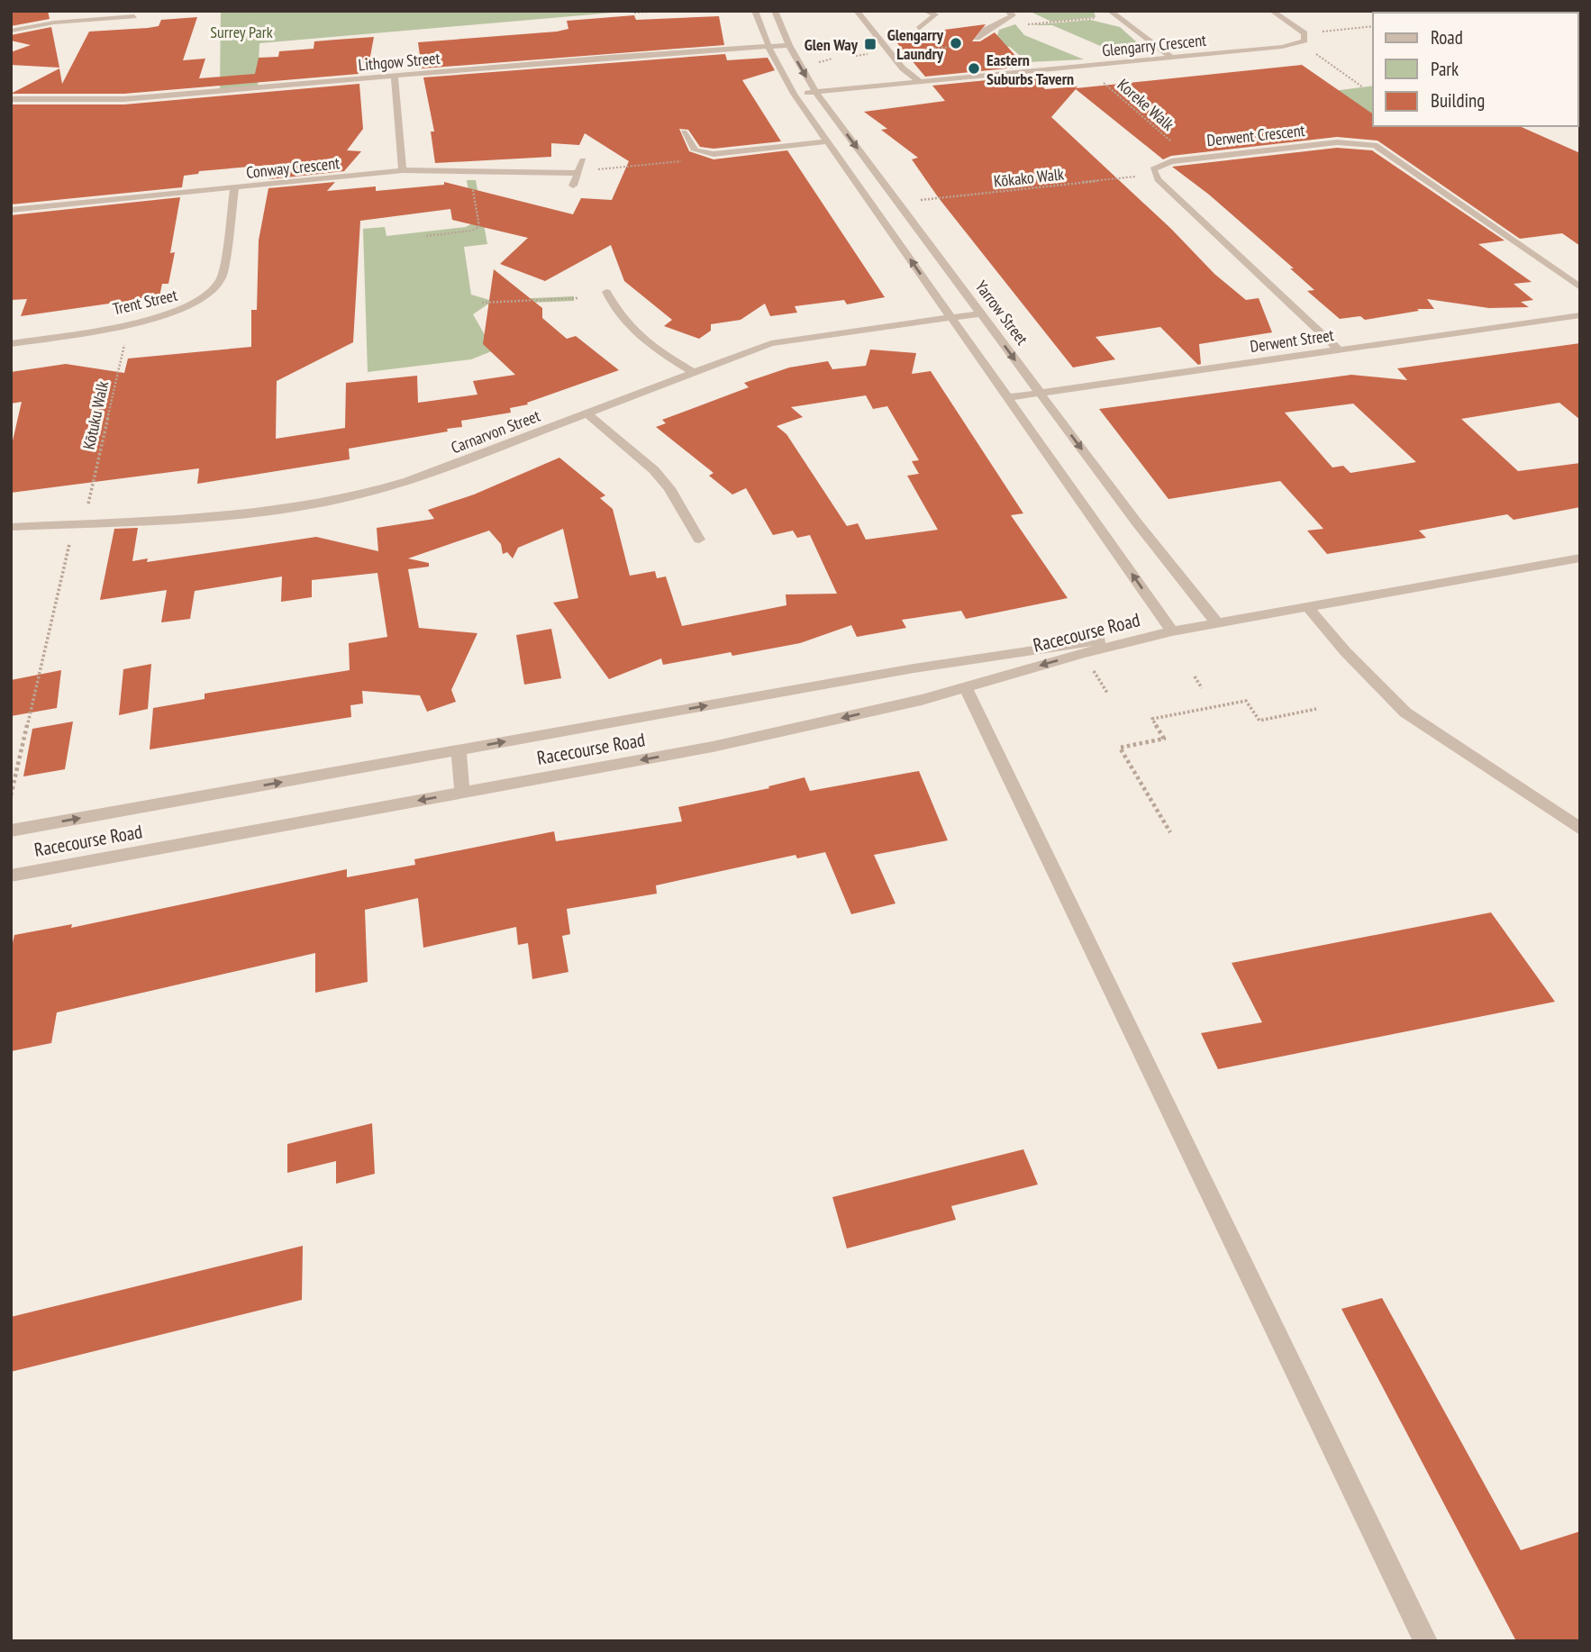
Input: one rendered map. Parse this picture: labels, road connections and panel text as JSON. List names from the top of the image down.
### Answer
{
  "streets": {
    "street": [
      "Glengarry Crescent",
      "Lithgow Street",
      "Derwent Crescent",
      "Conway Crescent",
      "Trent Street",
      "Yarrow Street",
      "Derwent Street",
      "Carnarvon Street",
      "Racecourse Road"
    ],
    "path": ["Koreke Walk", "Kōkako Walk", "Kōtuku Walk"]
  },
  "crossings": [
    ["Glengarry Crescent", "Yarrow Street"],
    ["Lithgow Street", "Yarrow Street"],
    ["Derwent Crescent", "Derwent Street"],
    ["Conway Crescent", "Trent Street"],
    ["Yarrow Street", "Derwent Street"],
    ["Yarrow Street", "Carnarvon Street"],
    ["Yarrow Street", "Racecourse Road"]
  ],
  "parks": ["Surrey Park"],
  "places": {
    "other": ["Glengarry Laundry", "Eastern Suburbs Tavern"],
    "transit": ["Glen Way"]
  },
  "legend": ["Road", "Park", "Building"]
}
